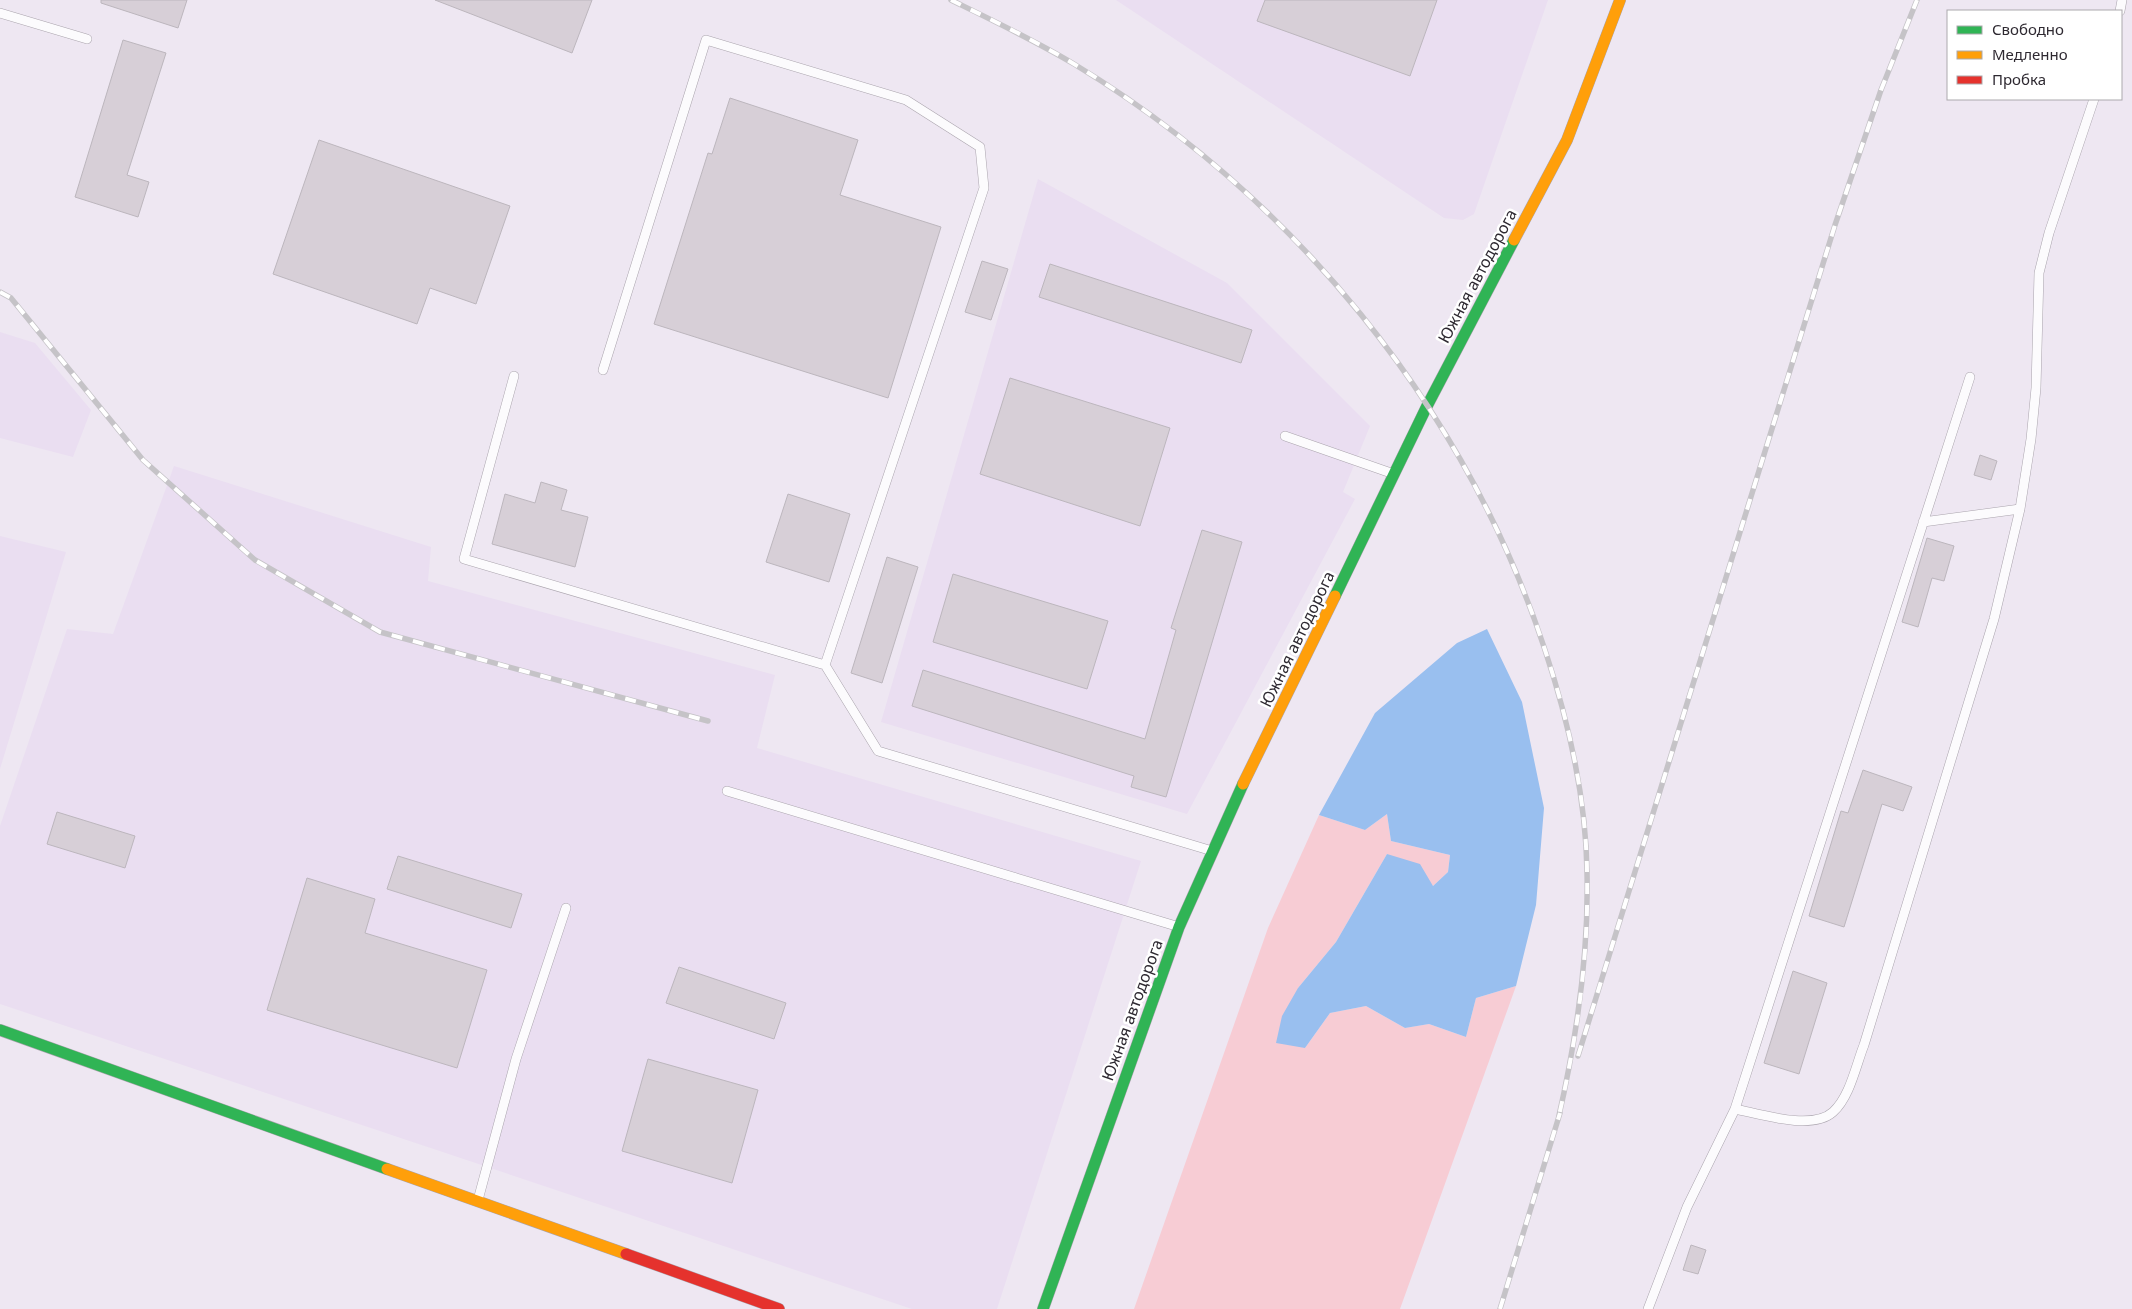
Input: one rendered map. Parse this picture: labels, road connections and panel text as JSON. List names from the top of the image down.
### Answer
{
  "streets": {
    "main road": ["Южная автодорога"]
  },
  "legend": ["Свободно", "Медленно", "Пробка"]
}
